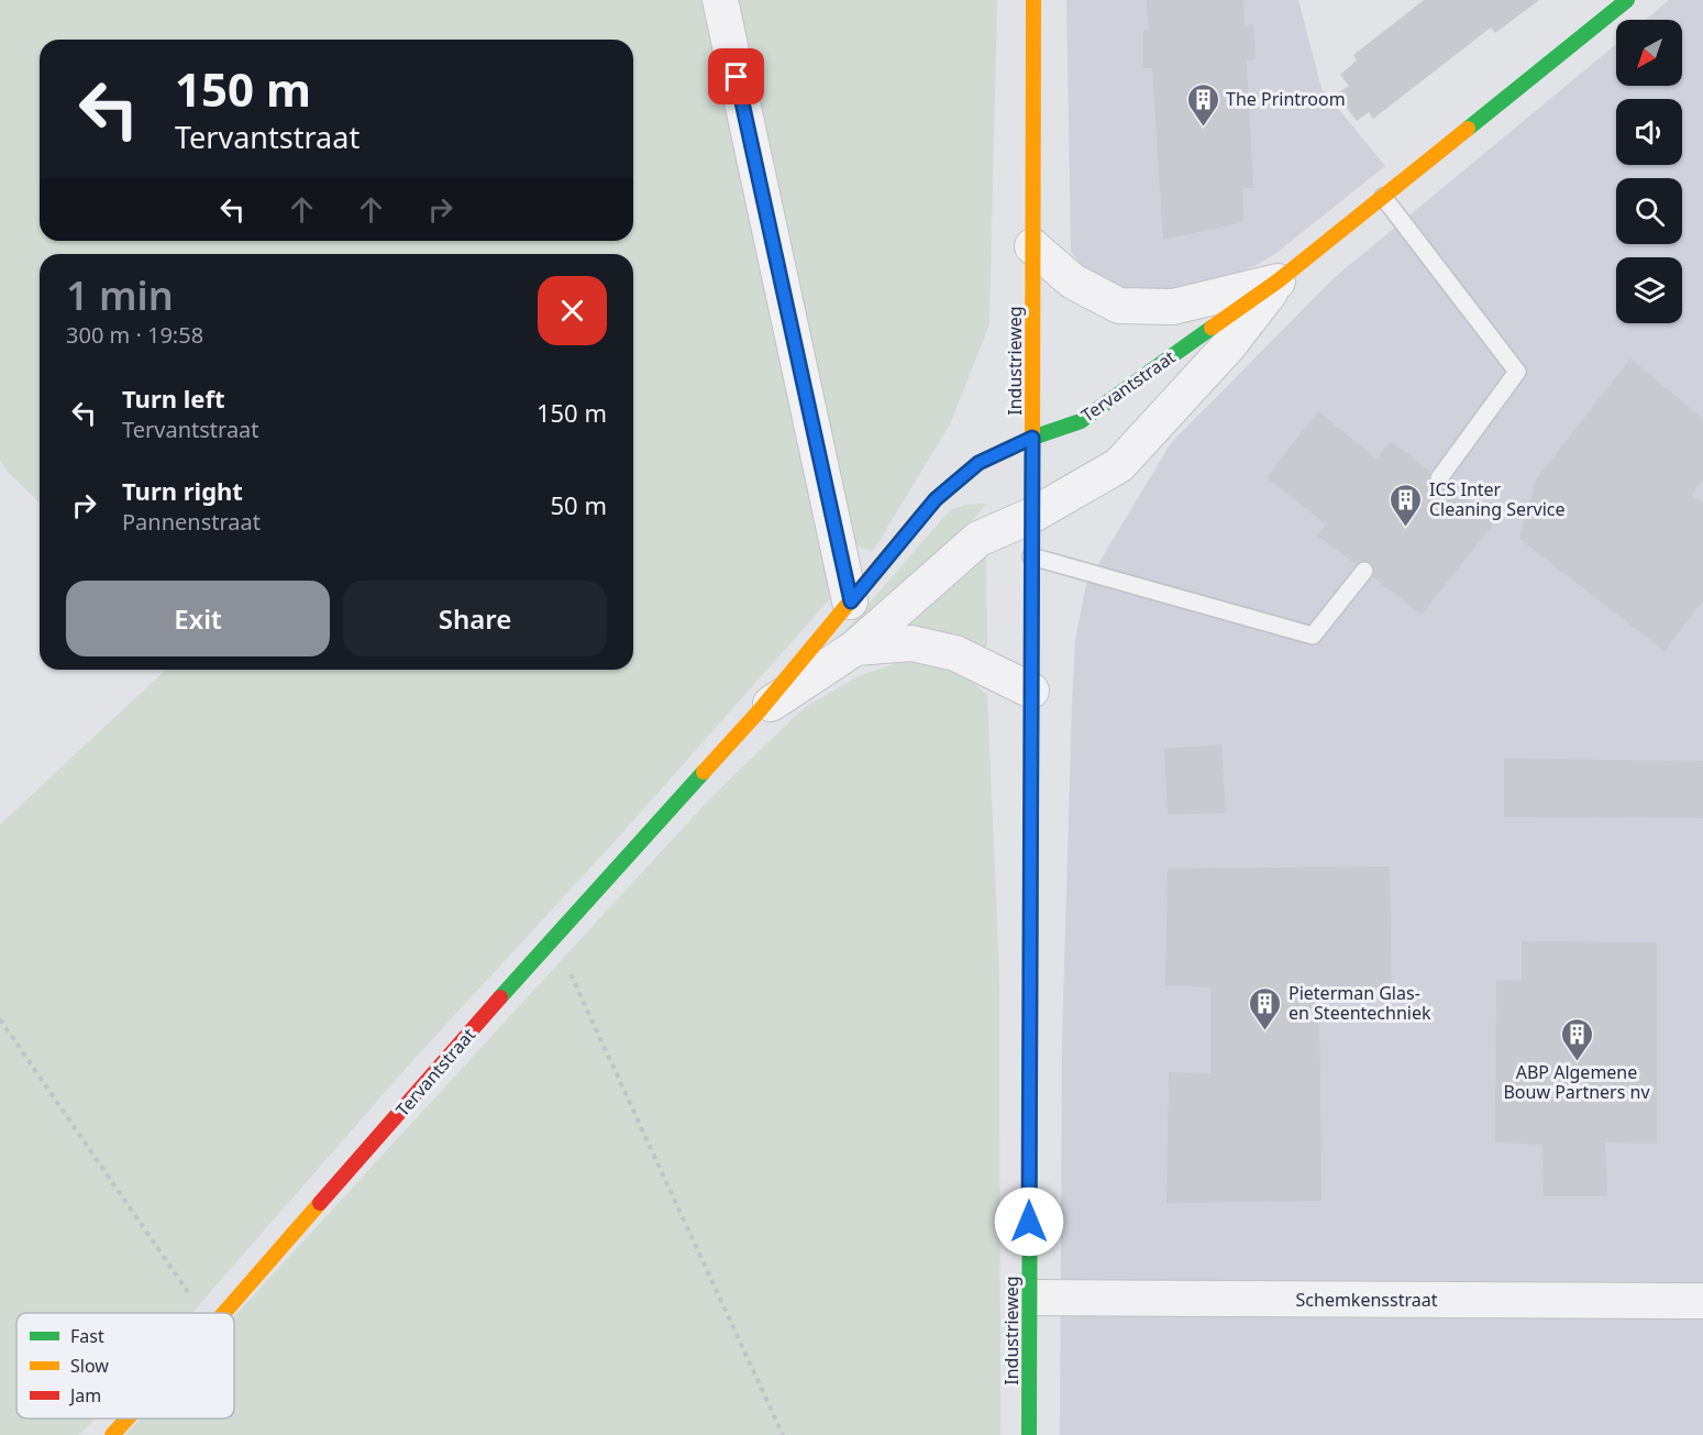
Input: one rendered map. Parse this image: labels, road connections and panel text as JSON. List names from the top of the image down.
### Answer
{
  "streets": {
    "street": ["Industrieweg", "Tervantstraat", "Schemkensstraat"]
  },
  "crossings": [
    ["Industrieweg", "Tervantstraat"],
    ["Industrieweg", "Schemkensstraat"]
  ],
  "places": {
    "building": [
      "The Printroom",
      "ICS Inter Cleaning Service",
      "Pieterman Glas- en Steentechniek",
      "ABP Algemene Bouw Partners nv"
    ]
  },
  "legend": ["Fast", "Slow", "Jam"],
  "north": "bottom left",
  "page": {
    "turn": ["150 m", "Tervantstraat"],
    "heading": ["1 min", "300 m · 19:58"],
    "list": [
      {
        "name": "Turn left",
        "note": "Tervantstraat",
        "value": "150 m"
      },
      {
        "name": "Turn right",
        "note": "Pannenstraat",
        "value": "50 m"
      }
    ],
    "buttons": ["Exit", "Share"]
  }
}
